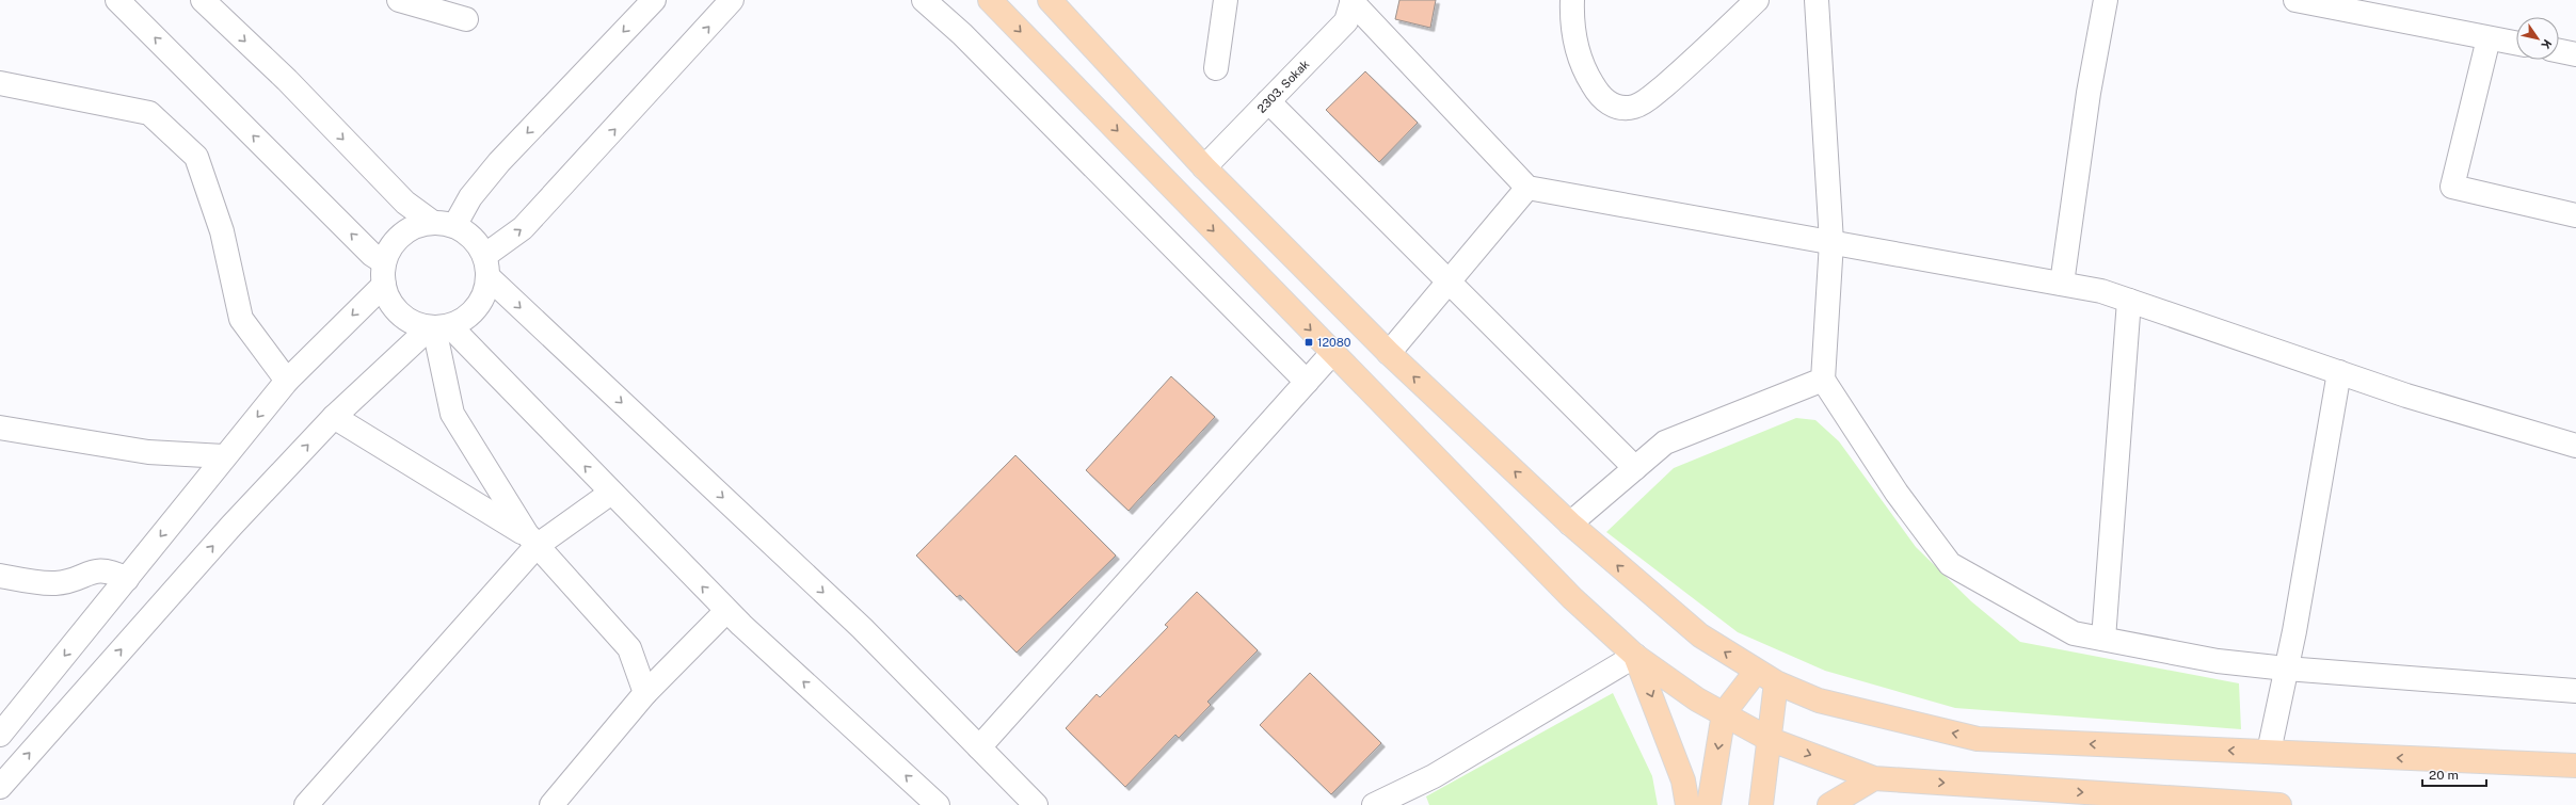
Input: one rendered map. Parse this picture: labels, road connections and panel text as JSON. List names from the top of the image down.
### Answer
{
  "streets": {
    "street": ["2303. Sokak"]
  },
  "places": {
    "transit": ["12080"]
  },
  "scale_bar": "20 m",
  "north": "bottom right"
}
